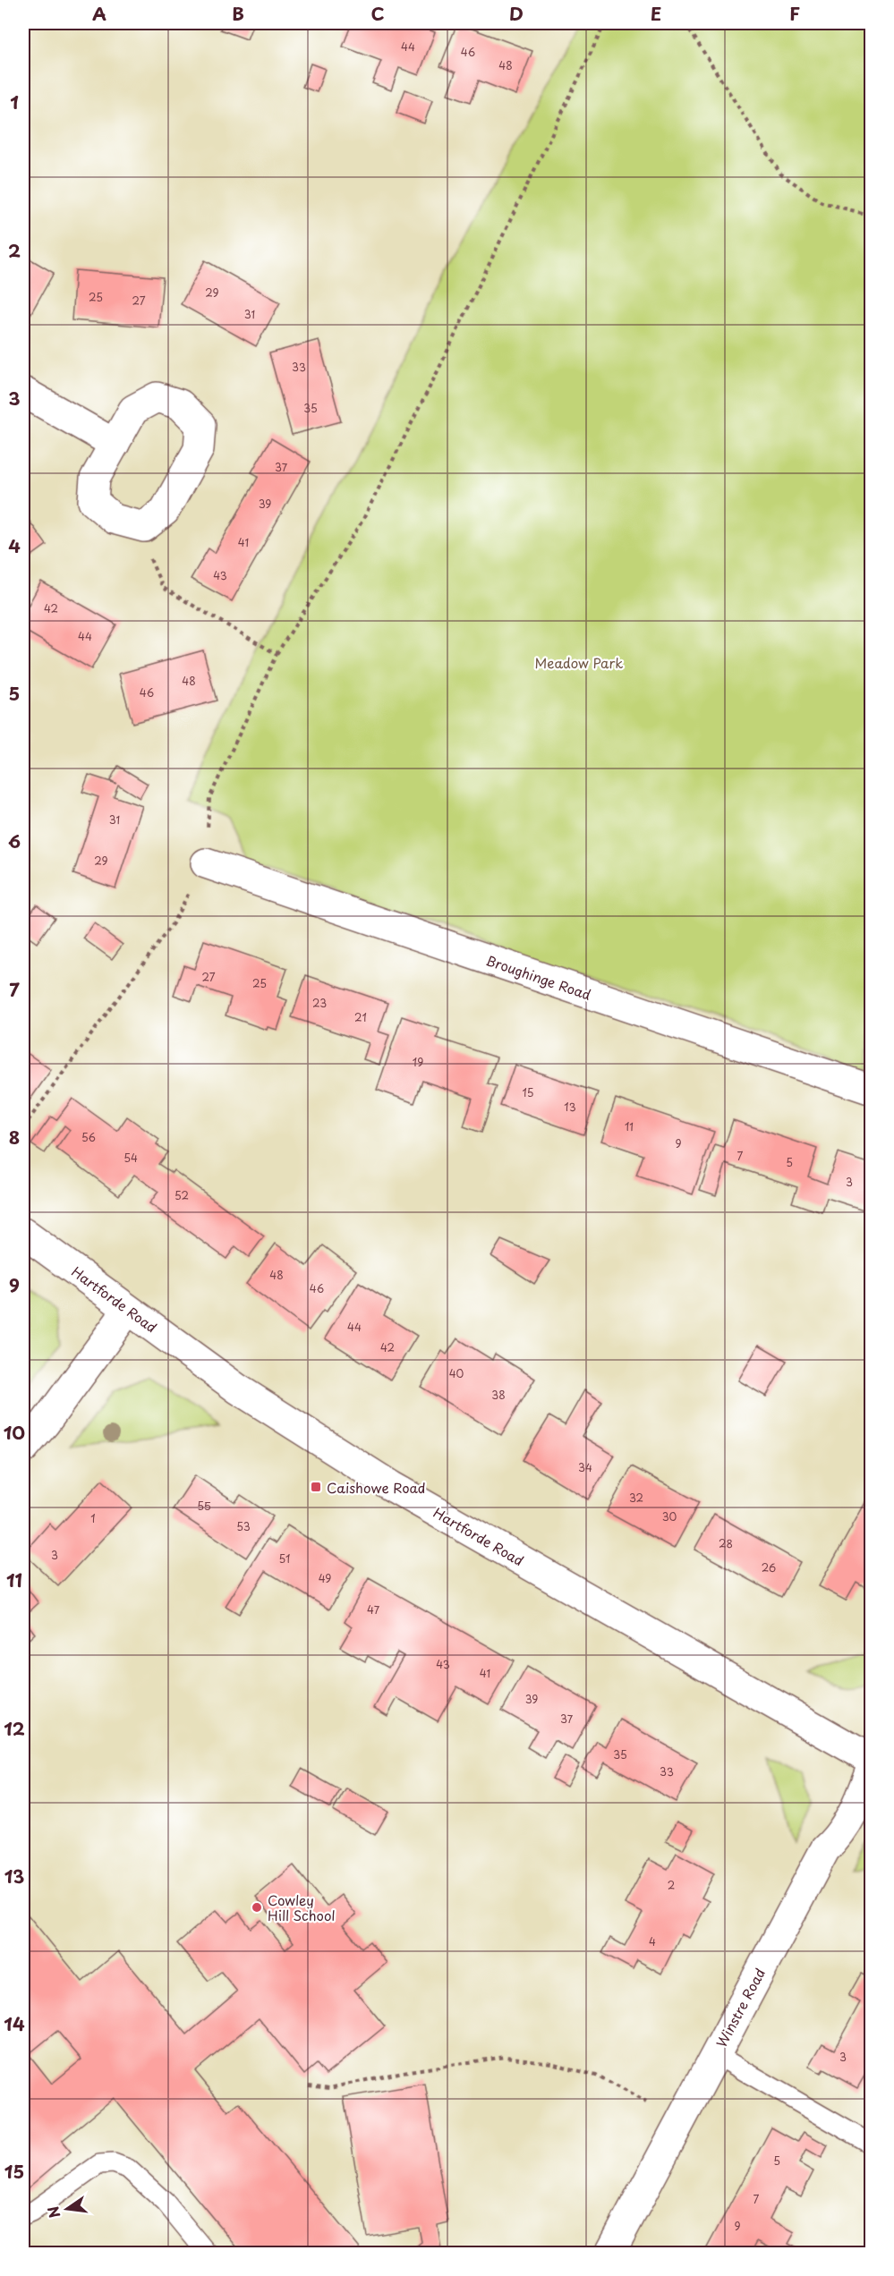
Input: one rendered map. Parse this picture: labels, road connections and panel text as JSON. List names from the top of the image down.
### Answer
{
  "streets": {
    "street": ["Broughinge Road", "Hartforde Road", "Winstre Road"]
  },
  "parks": ["Meadow Park"],
  "places": {
    "transit": ["Caishowe Road"],
    "other": ["Cowley Hill School"]
  },
  "house_numbers": [
    "44",
    "46",
    "48",
    "29",
    "25",
    "27",
    "31",
    "33",
    "35",
    "37",
    "39",
    "41",
    "43",
    "42",
    "44",
    "48",
    "46",
    "31",
    "29",
    "27",
    "25",
    "23",
    "21",
    "19",
    "15",
    "13",
    "11",
    "56",
    "9",
    "7",
    "54",
    "5",
    "3",
    "52",
    "48",
    "46",
    "44",
    "42",
    "40",
    "38",
    "34",
    "32",
    "55",
    "30",
    "1",
    "53",
    "28",
    "3",
    "51",
    "26",
    "49",
    "47",
    "43",
    "41",
    "39",
    "37",
    "35",
    "33",
    "2",
    "4",
    "3",
    "5",
    "7",
    "9"
  ],
  "north": "left",
  "grid": {
    "columns": [
      "A",
      "B",
      "C",
      "D",
      "E",
      "F"
    ],
    "rows": [
      "1",
      "2",
      "3",
      "4",
      "5",
      "6",
      "7",
      "8",
      "9",
      "10",
      "11",
      "12",
      "13",
      "14",
      "15"
    ]
  }
}
